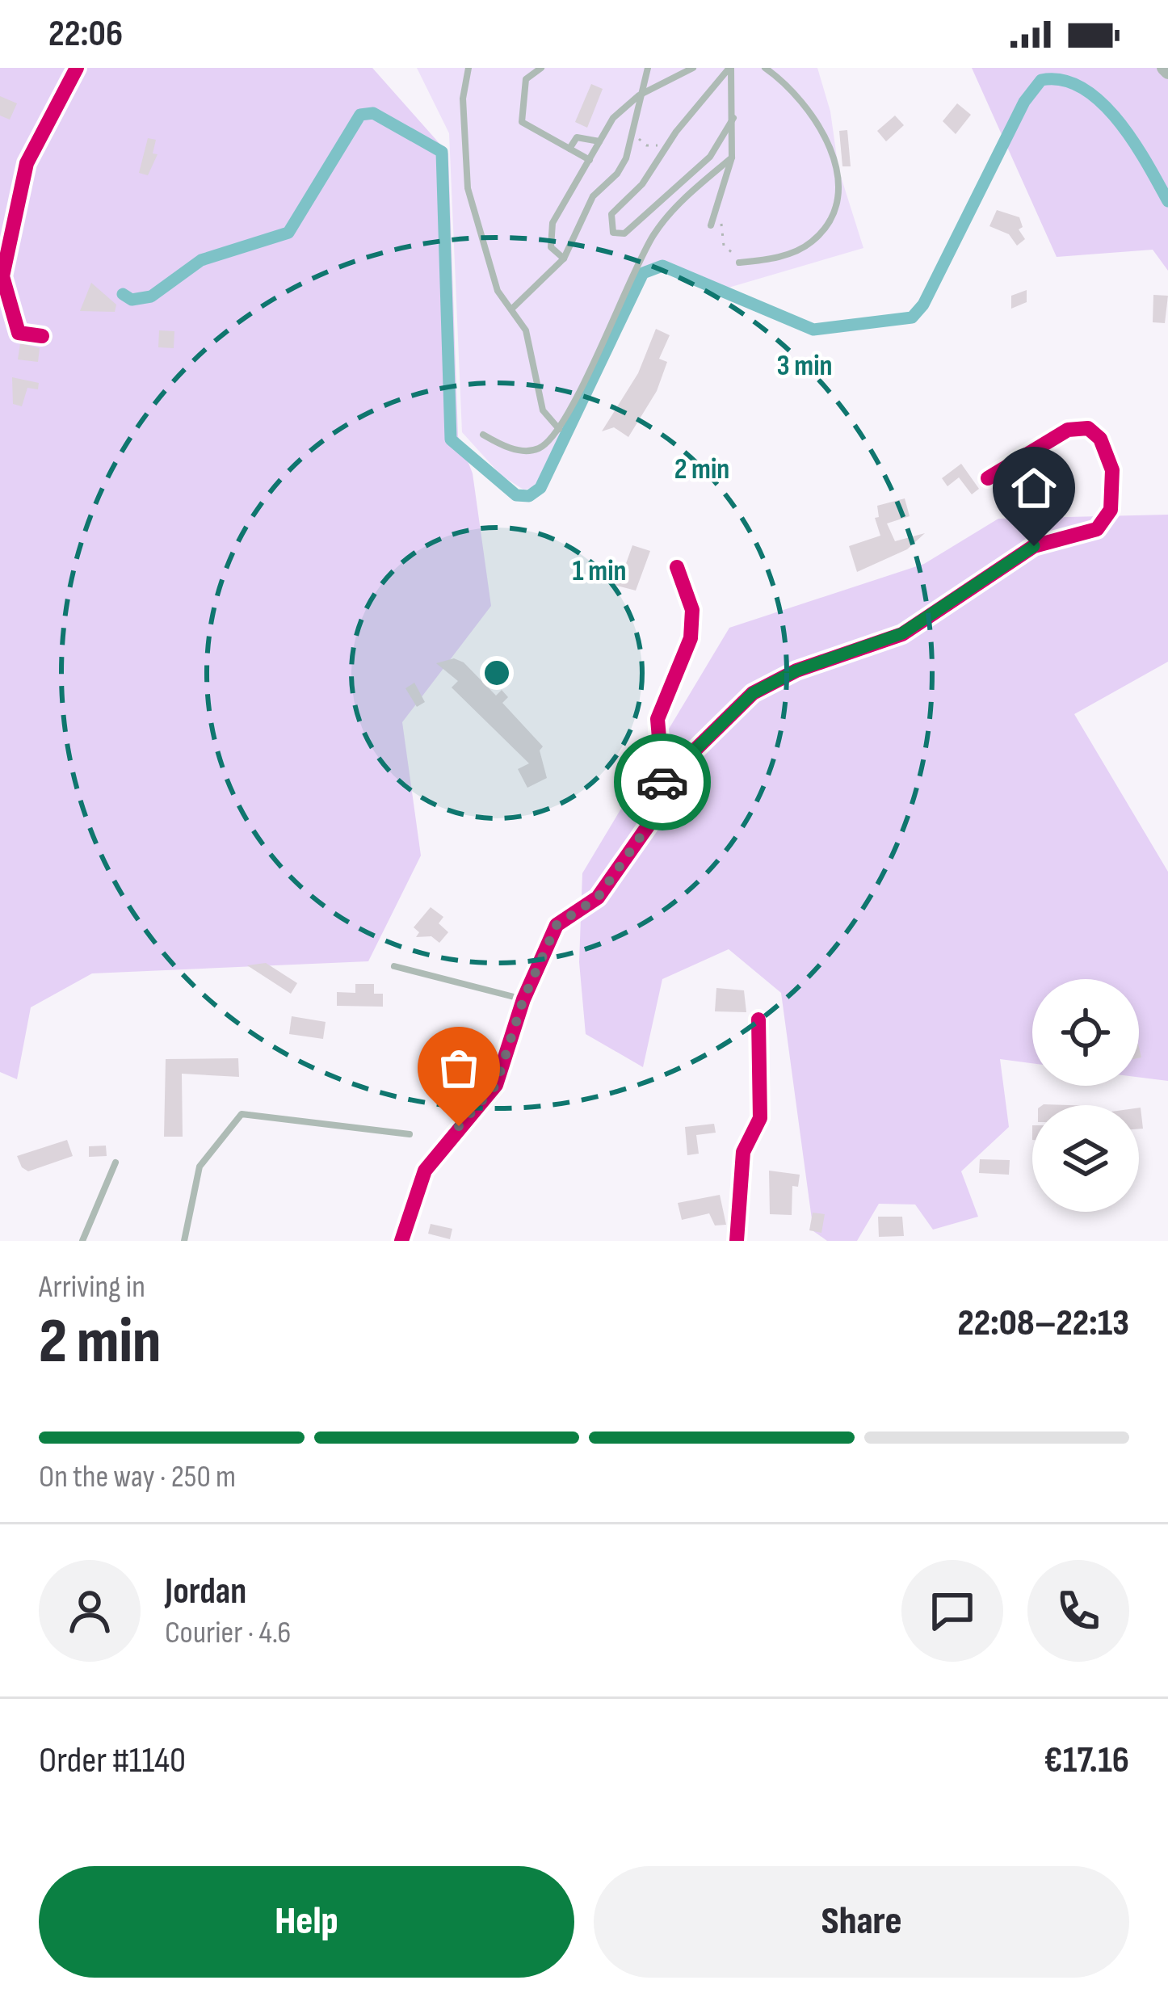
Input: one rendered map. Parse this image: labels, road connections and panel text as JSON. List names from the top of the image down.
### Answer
{
  "page": {
    "status": "22:06",
    "heading": ["2 min", "Arriving in", "22:08–22:13"],
    "panel": [
      "Jordan",
      "Courier · 4.6",
      "Order #1140",
      "€17.16"
    ],
    "bar": "On the way · 250 m",
    "buttons": ["Help", "Share"]
  },
  "rings": ["3 min", "2 min", "1 min"]
}
